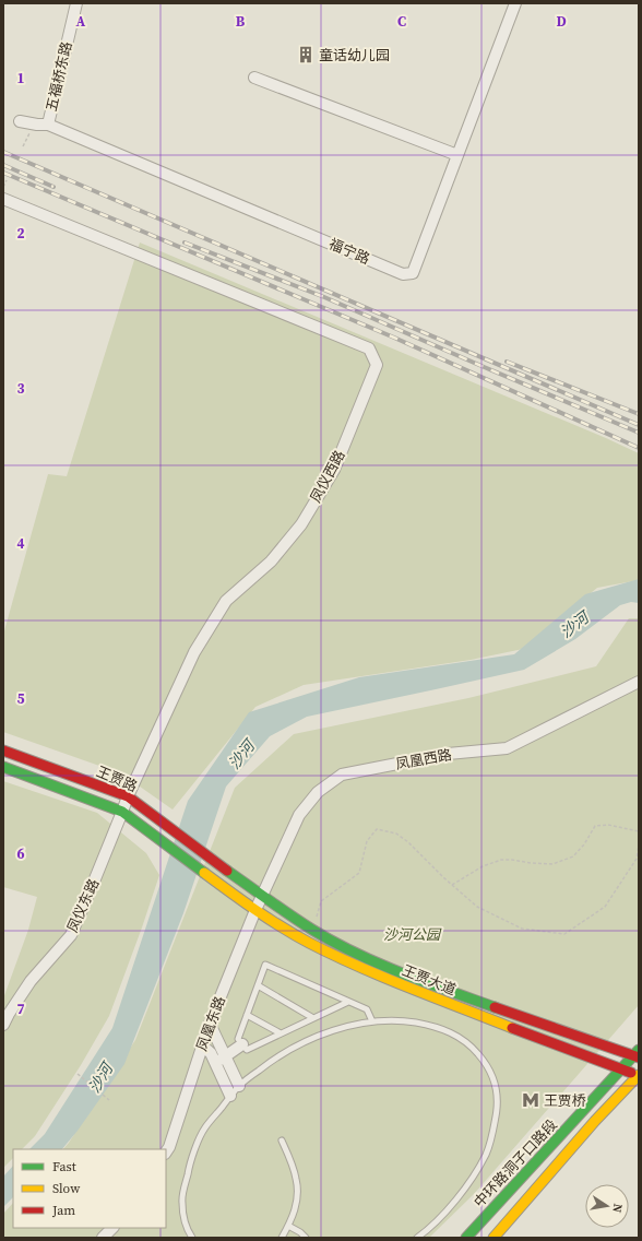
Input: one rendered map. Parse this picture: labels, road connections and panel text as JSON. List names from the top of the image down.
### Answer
{
  "streets": {
    "main road": ["王贾路", "王贾大道", "中环路洞子口路段"],
    "street": [
      "五福桥东路",
      "福宁路",
      "凤仪西路",
      "凤凰西路",
      "凤仪东路",
      "凤凰东路"
    ]
  },
  "crossings": [
    ["五福桥东路", "福宁路"],
    ["凤仪西路", "王贾路"],
    ["凤仪西路", "凤仪东路"],
    ["凤凰西路", "王贾大道"],
    ["凤凰西路", "凤凰东路"],
    ["王贾路", "凤仪东路"],
    ["王贾路", "王贾大道"],
    ["王贾大道", "凤凰东路"],
    ["王贾大道", "中环路洞子口路段"]
  ],
  "water": ["沙河"],
  "parks": ["沙河公园"],
  "places": {
    "building": ["童话幼儿园"],
    "metro station": ["王贾桥"]
  },
  "legend": ["Fast", "Slow", "Jam"],
  "north": "right",
  "grid": {
    "columns": [
      "A",
      "B",
      "C",
      "D"
    ],
    "rows": [
      "1",
      "2",
      "3",
      "4",
      "5",
      "6",
      "7"
    ]
  }
}
